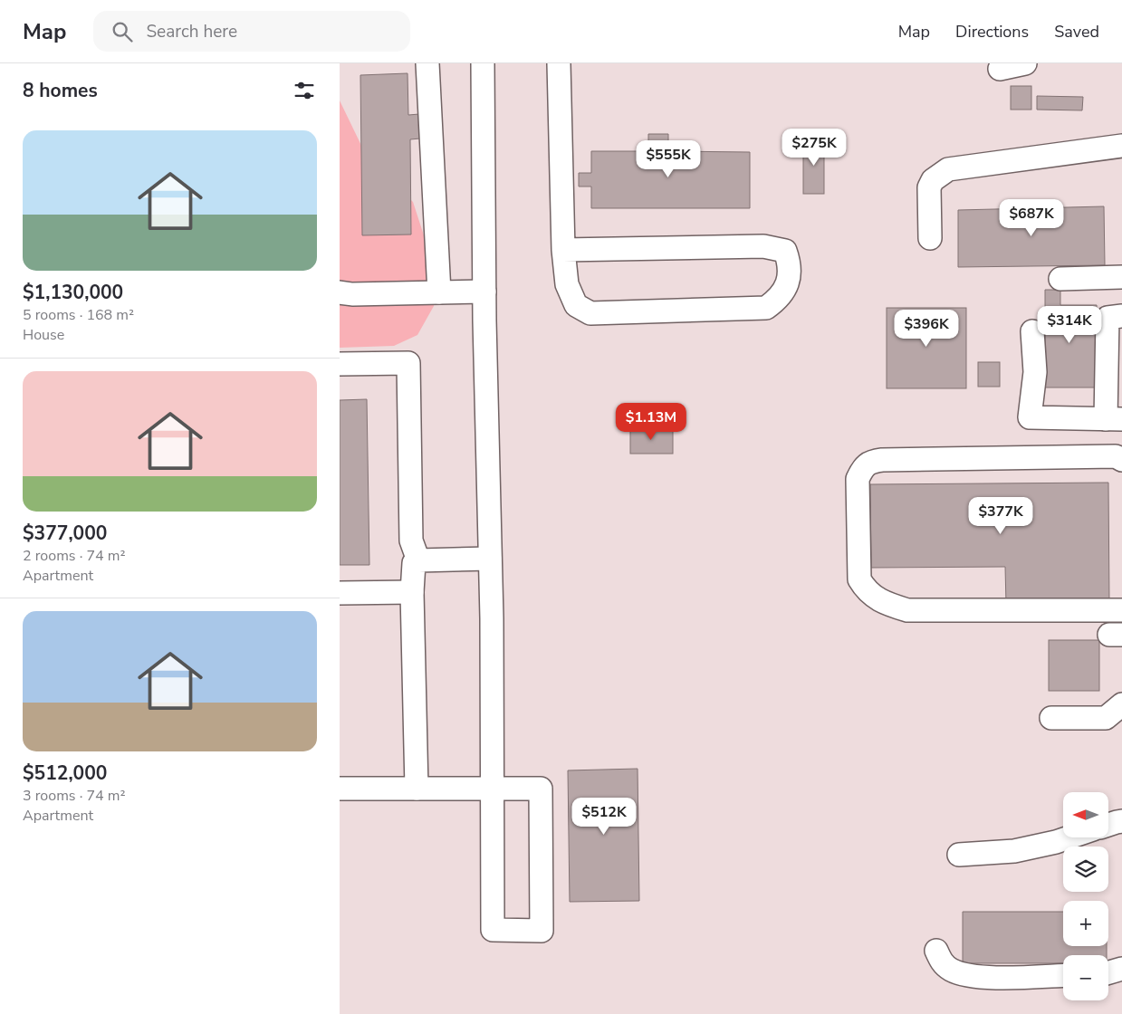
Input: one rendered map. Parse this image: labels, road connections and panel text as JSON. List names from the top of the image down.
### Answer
{
  "north": "left",
  "page": {
    "header": "Map",
    "search": "Search here",
    "nav": ["Map", "Directions", "Saved"],
    "heading": "8 homes",
    "list": [
      {
        "name": "$1,130,000",
        "note": "5 rooms · 168 m² · House"
      },
      {
        "name": "$377,000",
        "note": "2 rooms · 74 m² · Apartment"
      },
      {
        "name": "$512,000",
        "note": "3 rooms · 74 m² · Apartment"
      }
    ],
    "price": [
      "$275K",
      "$555K",
      "$687K",
      "$314K",
      "$396K",
      "$1.13M",
      "$377K",
      "$512K"
    ],
    "map_buttons": ["+", "−"]
  }
}
